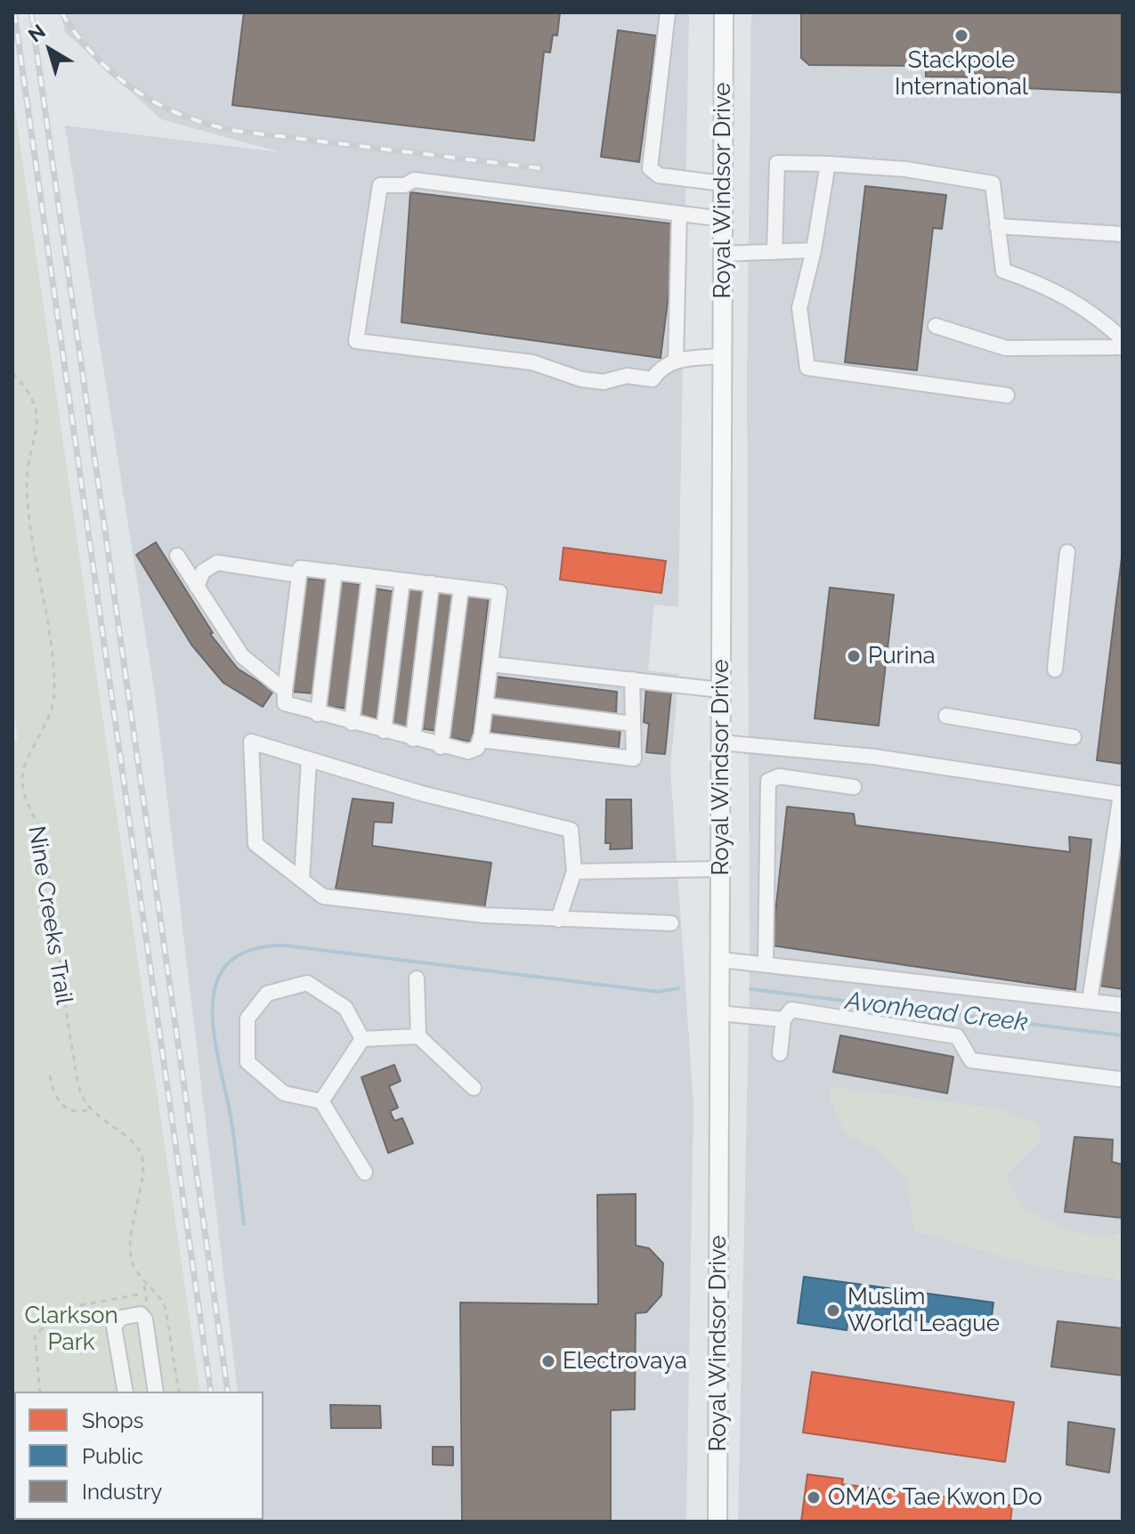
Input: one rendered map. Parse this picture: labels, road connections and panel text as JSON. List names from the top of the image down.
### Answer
{
  "streets": {
    "main road": ["Royal Windsor Drive"],
    "path": ["Nine Creeks Trail"]
  },
  "water": ["Avonhead Creek"],
  "parks": ["Clarkson Park"],
  "places": [
    "Stackpole International",
    "Purina",
    "Muslim World League",
    "Electrovaya",
    "OMAC Tae Kwon Do"
  ],
  "legend": ["Shops", "Public", "Industry"],
  "north": "top left"
}
